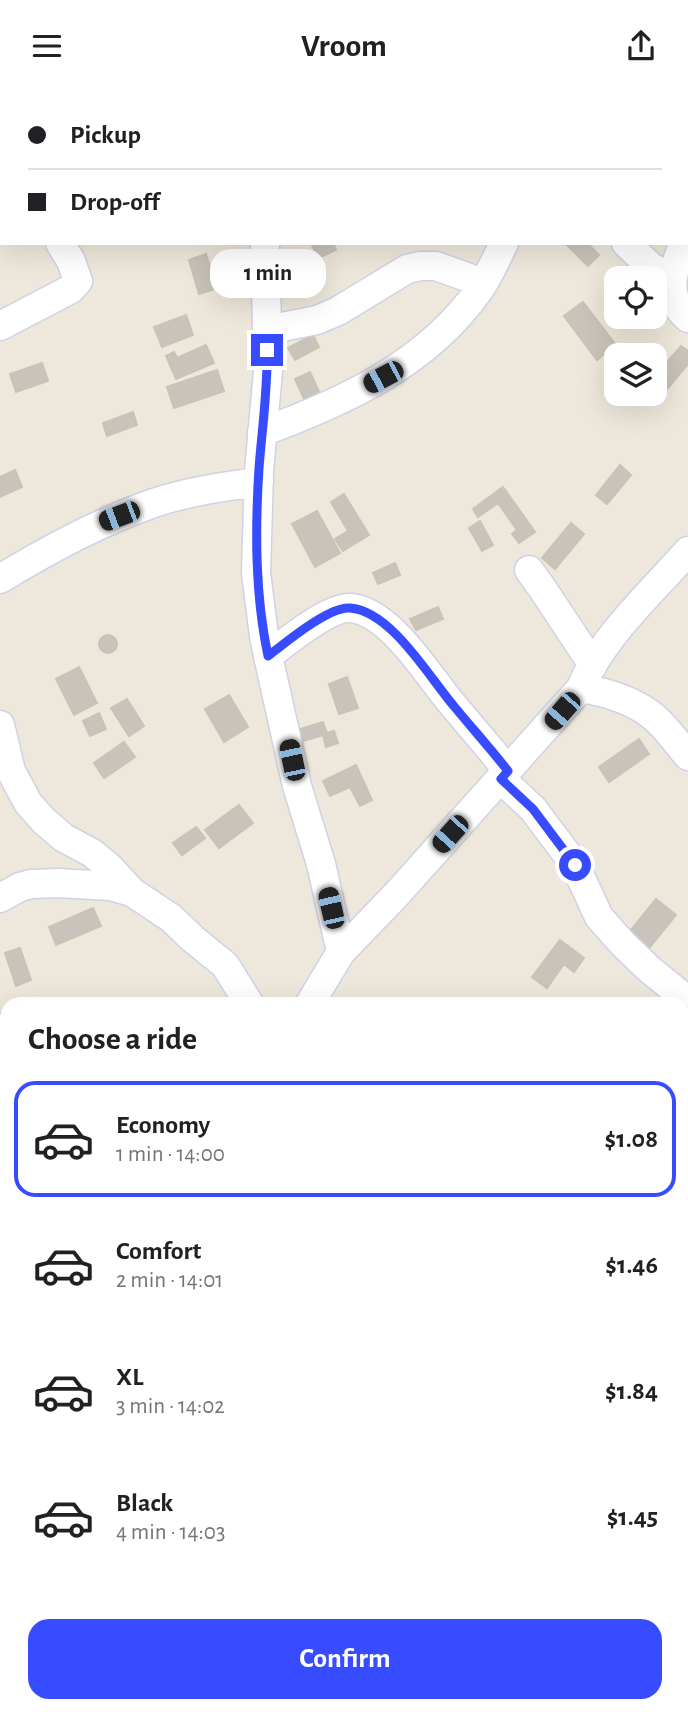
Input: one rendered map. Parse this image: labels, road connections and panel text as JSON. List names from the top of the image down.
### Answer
{
  "page": {
    "header": "Vroom",
    "banner": ["Pickup", "Drop-off"],
    "bubble": "1 min",
    "heading": "Choose a ride",
    "list": [
      {
        "name": "Economy",
        "note": "1 min · 14:00",
        "value": "$1.08"
      },
      {
        "name": "Comfort",
        "note": "2 min · 14:01",
        "value": "$1.46"
      },
      {
        "name": "XL",
        "note": "3 min · 14:02",
        "value": "$1.84"
      },
      {
        "name": "Black",
        "note": "4 min · 14:03",
        "value": "$1.45"
      }
    ],
    "buttons": "Confirm"
  }
}
